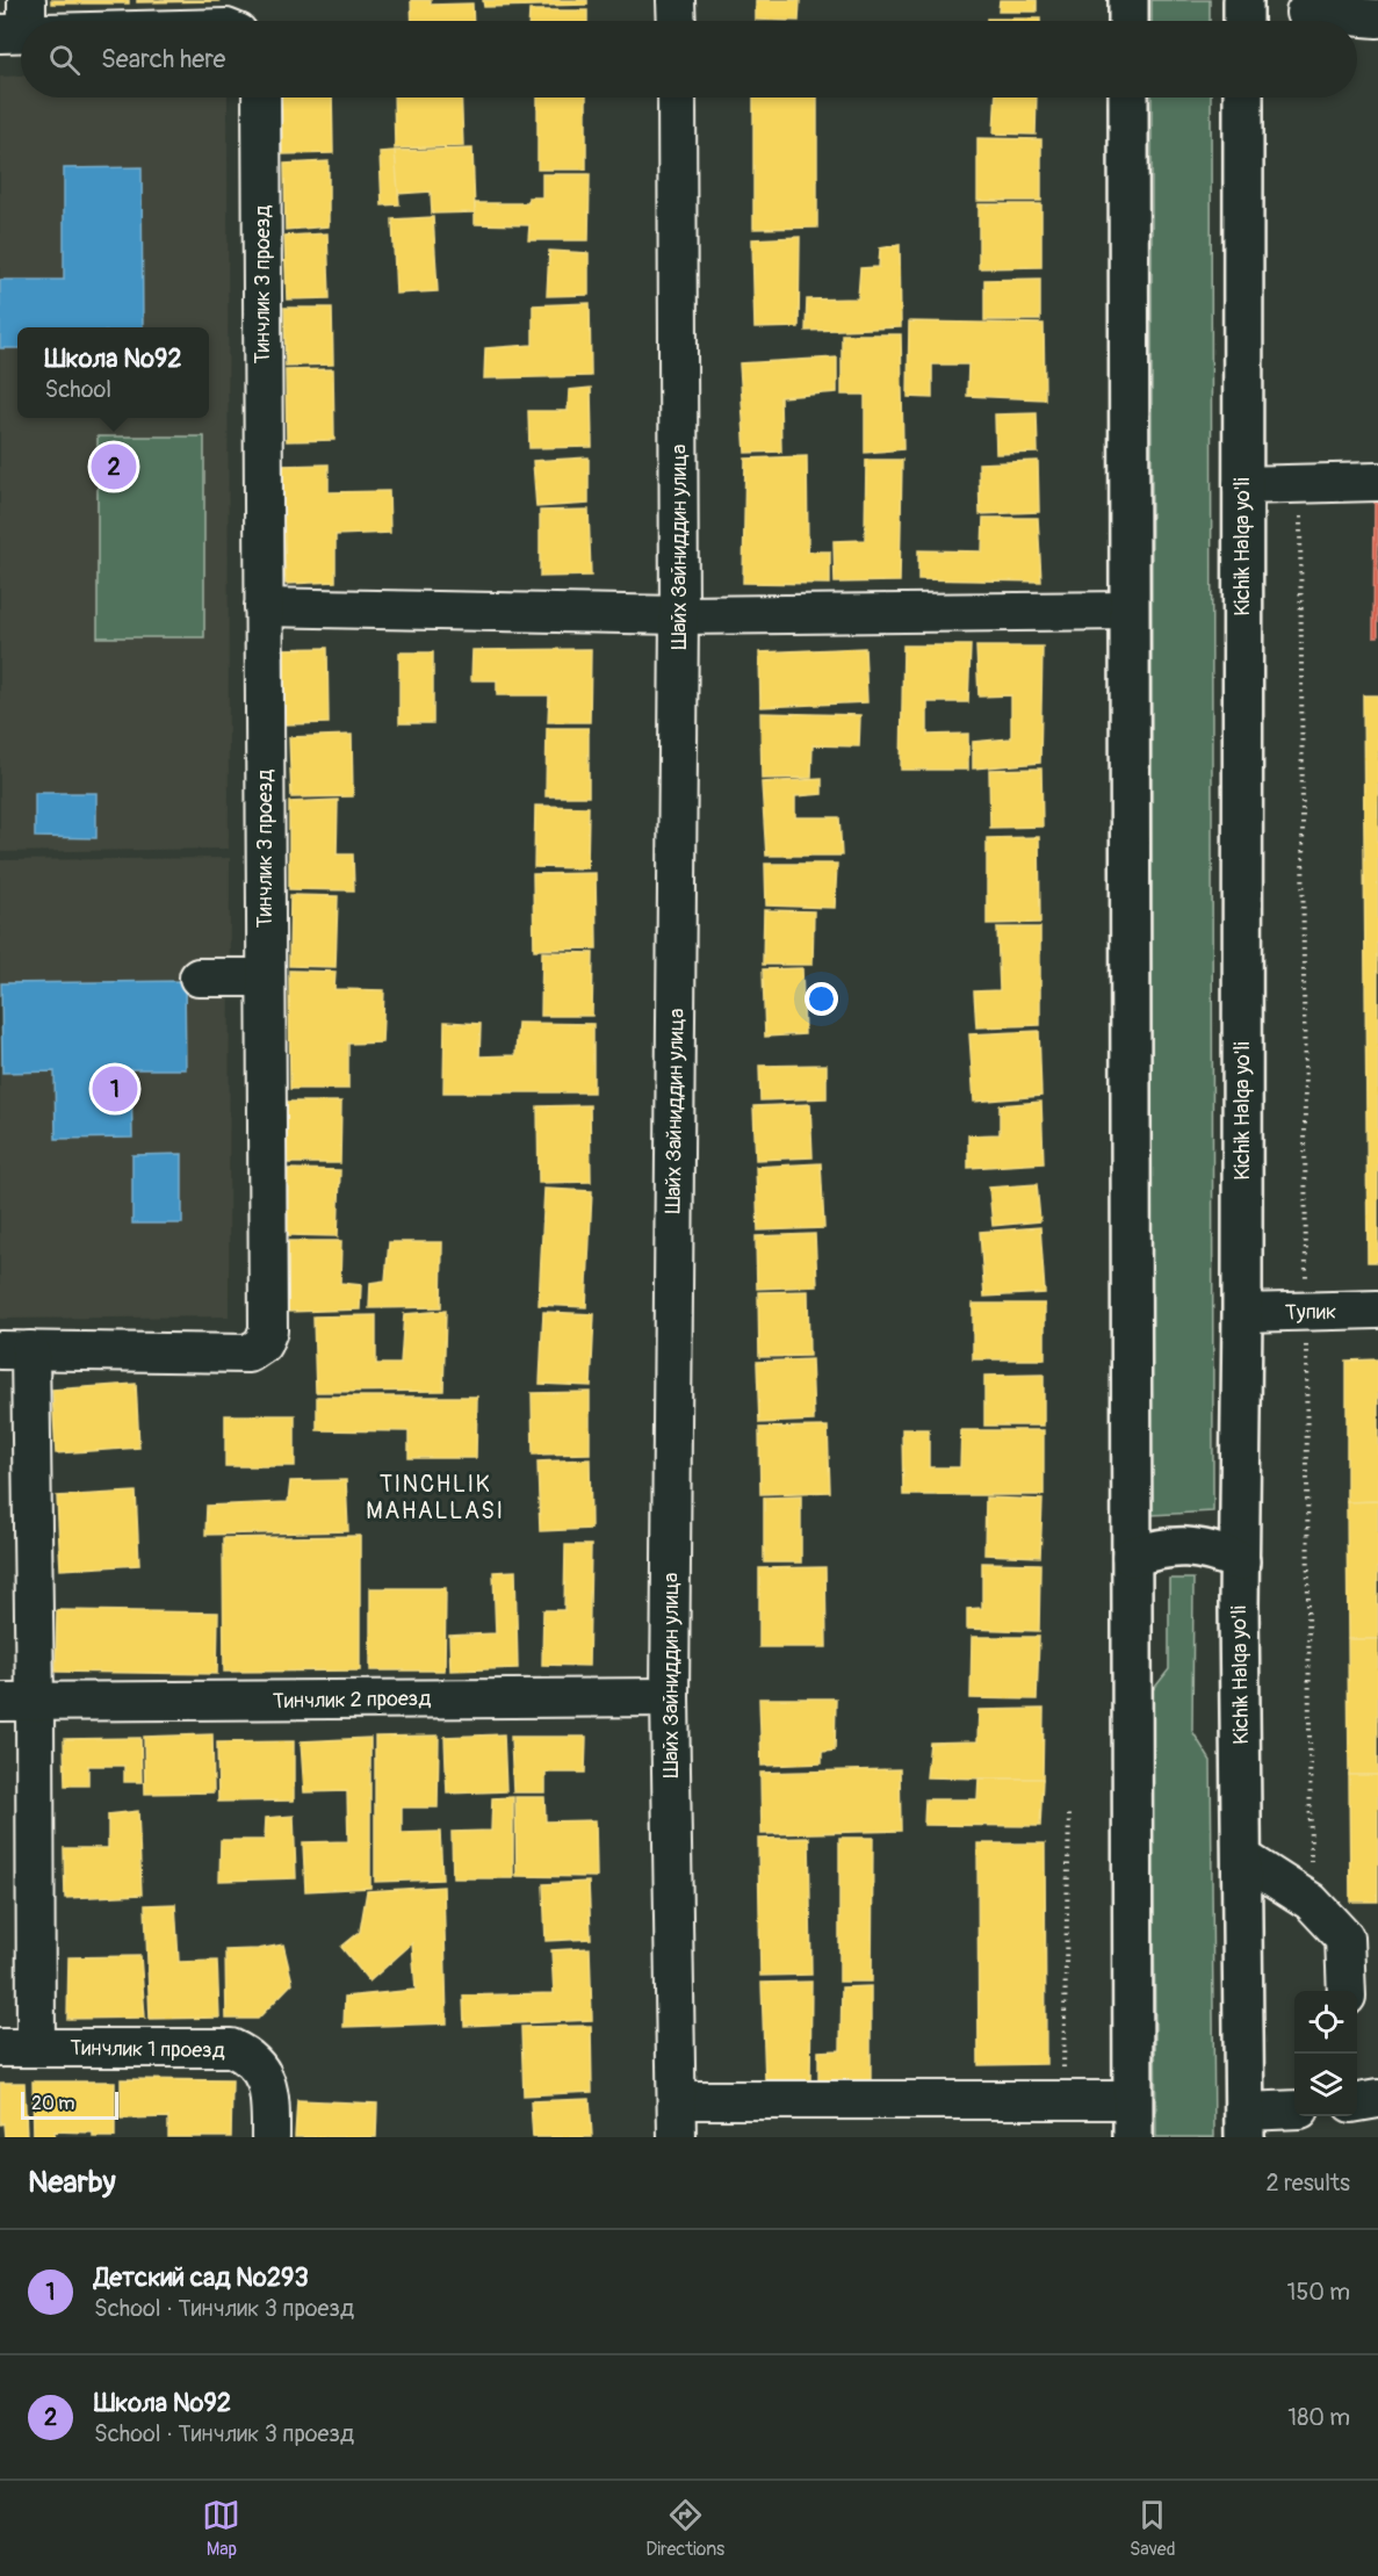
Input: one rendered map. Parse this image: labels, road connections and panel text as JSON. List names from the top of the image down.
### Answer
{
  "streets": {
    "highway": ["Kichik Halqa yo'li"],
    "street": [
      "Тинчлик 3 проезд",
      "Шайх Зайниддин улица",
      "Тупик",
      "Тинчлик 2 проезд",
      "Тинчлик 1 проезд"
    ]
  },
  "crossings": [
    ["Шайх Зайниддин улица", "Тинчлик 2 проезд"],
    ["Kichik Halqa yo'li", "Тупик"]
  ],
  "districts": ["TINCHLIK MAHALLASI"],
  "scale_bar": "20 m",
  "page": {
    "search": "Search here",
    "popup": ["Школа №92", "School"],
    "pins": ["2", "1"],
    "scale": "20 m",
    "heading": ["Nearby", "2 results"],
    "list": [
      {
        "mark": "1",
        "name": "Детский сад №293",
        "note": "School · Тинчлик 3 проезд",
        "value": "150 m"
      },
      {
        "mark": "2",
        "name": "Школа №92",
        "note": "School · Тинчлик 3 проезд",
        "value": "180 m"
      }
    ],
    "nav": ["Map", "Directions", "Saved"]
  }
}
